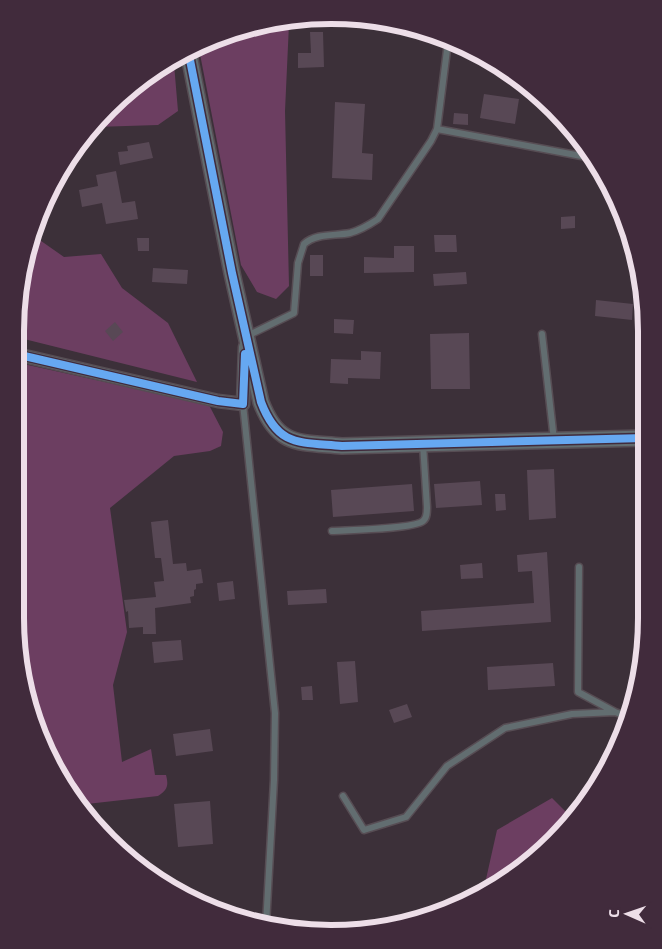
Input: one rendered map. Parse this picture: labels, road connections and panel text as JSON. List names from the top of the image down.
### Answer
{
  "north": "left"
}
